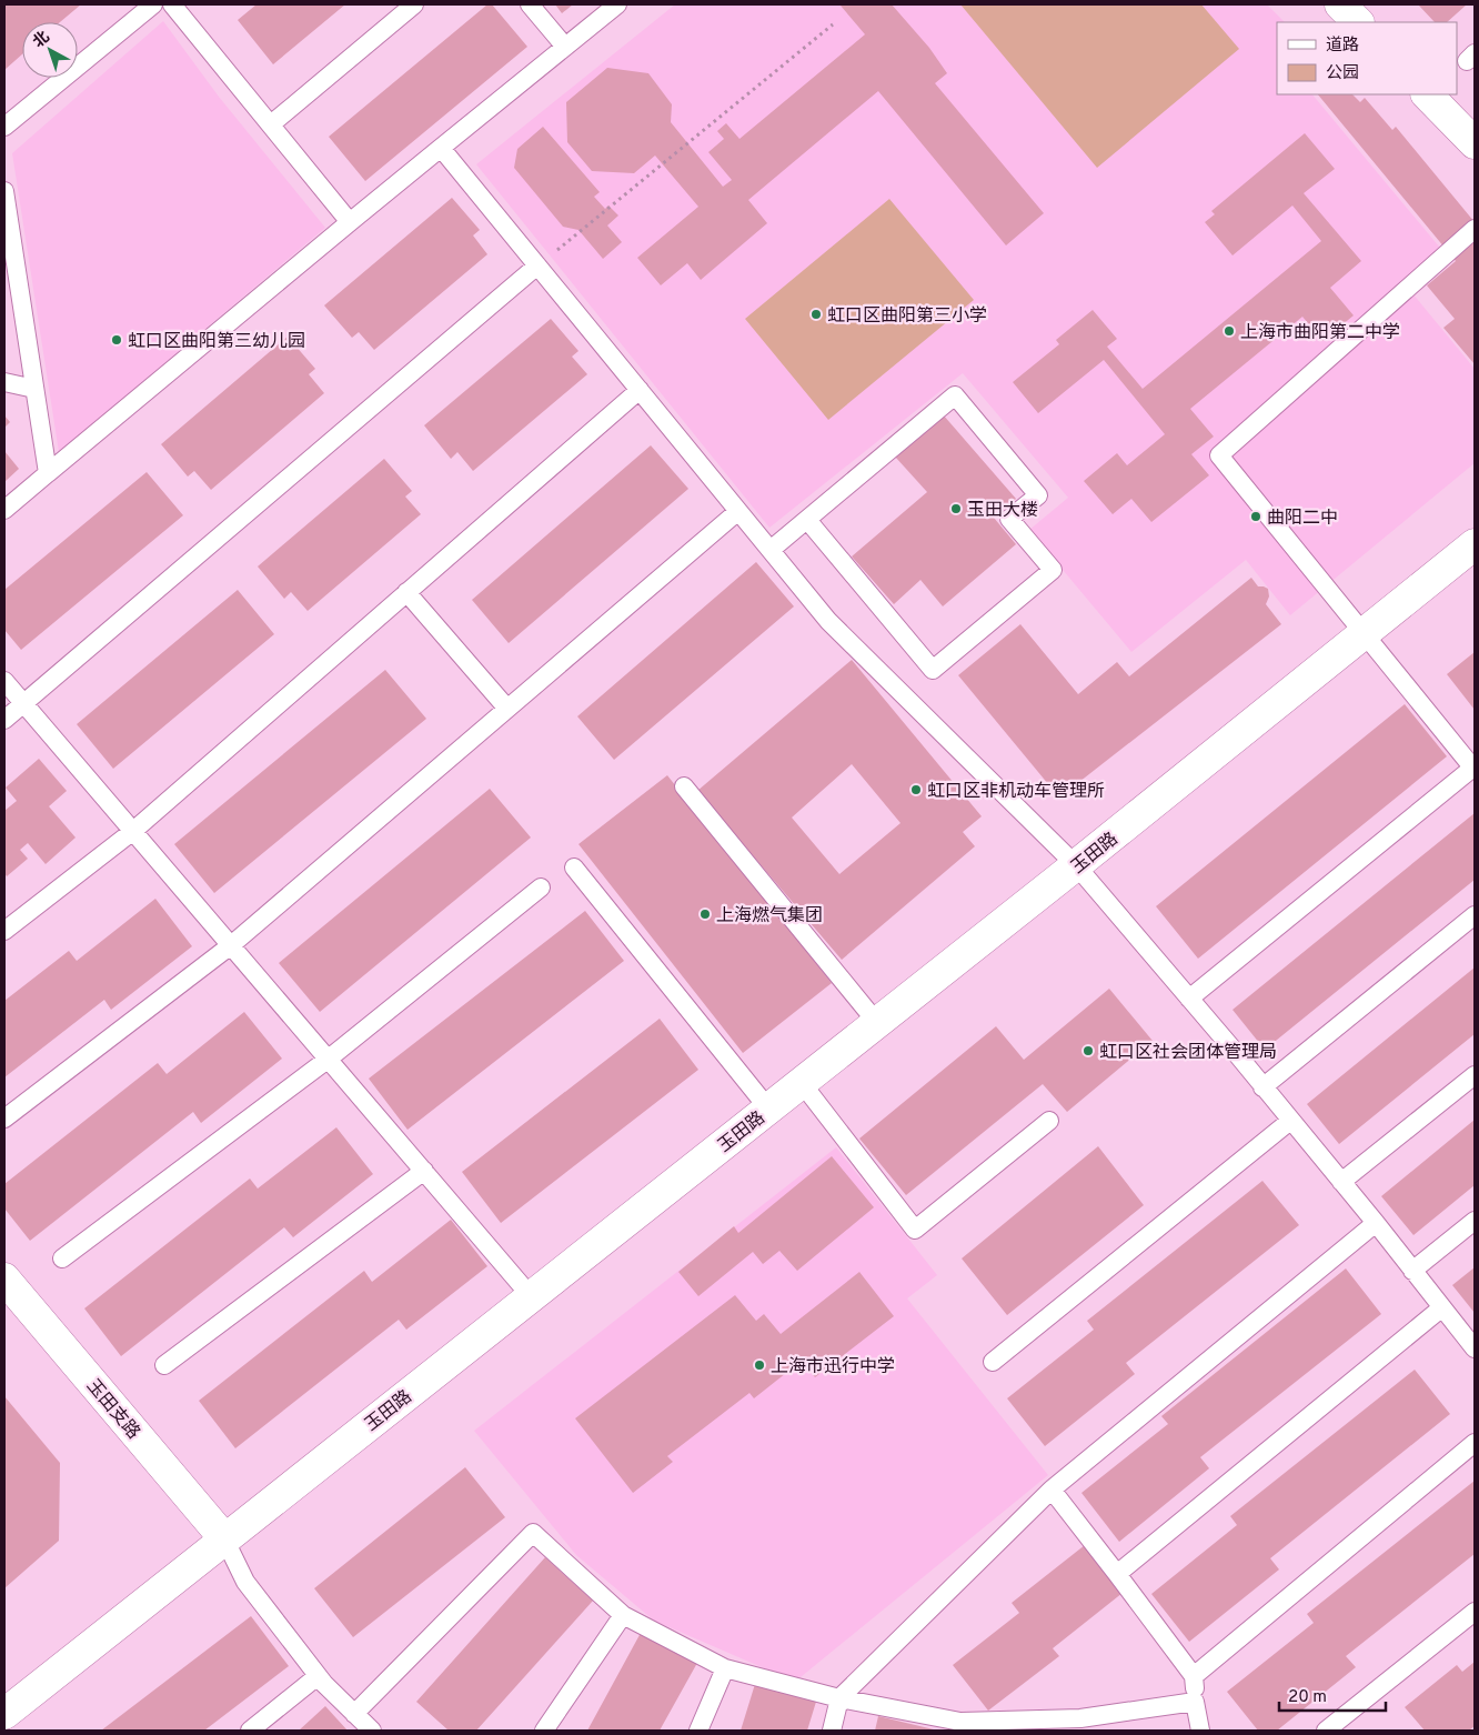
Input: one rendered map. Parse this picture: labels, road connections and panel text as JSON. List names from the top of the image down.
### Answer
{
  "streets": {
    "street": ["玉田路", "玉田支路"]
  },
  "crossings": [
    ["玉田路", "玉田支路"]
  ],
  "places": [
    "虹口区曲阳第三小学",
    "上海市曲阳第二中学",
    "虹口区曲阳第三幼儿园",
    "玉田大楼",
    "曲阳二中",
    "虹口区非机动车管理所",
    "上海燃气集团",
    "虹口区社会团体管理局",
    "上海市迅行中学"
  ],
  "legend": ["道路", "公园"],
  "scale_bar": "20 m",
  "north": "top left"
}
